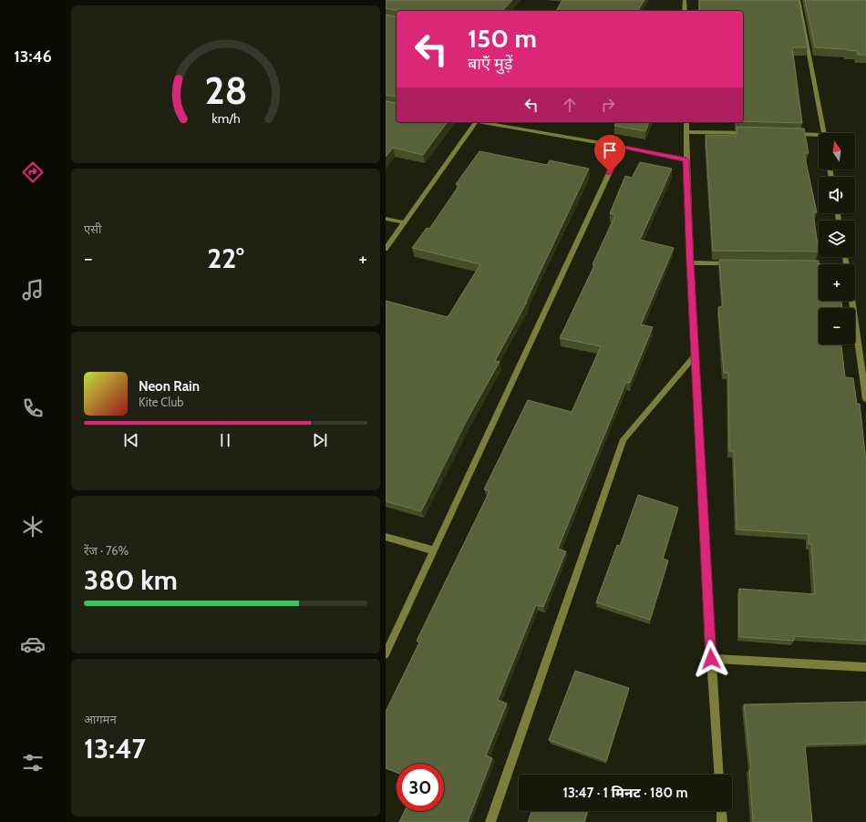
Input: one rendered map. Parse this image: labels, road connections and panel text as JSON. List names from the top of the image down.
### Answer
{
  "north": "top",
  "page": {
    "tabs": "13:46",
    "turn": ["150 m", "बाएँ मुड़ें"],
    "map_buttons": ["+", "−"],
    "tile": [
      "एसी",
      ["रेंज · 76%", "380 km"],
      ["आगमन", "13:47"]
    ],
    "heat": ["−", "22°", "+"],
    "song": ["Neon Rain", "Kite Club"],
    "limit": "30",
    "trip": "13:47 · 1 मिनट · 180 m",
    "gauge": ["28", "km/h"]
  }
}
